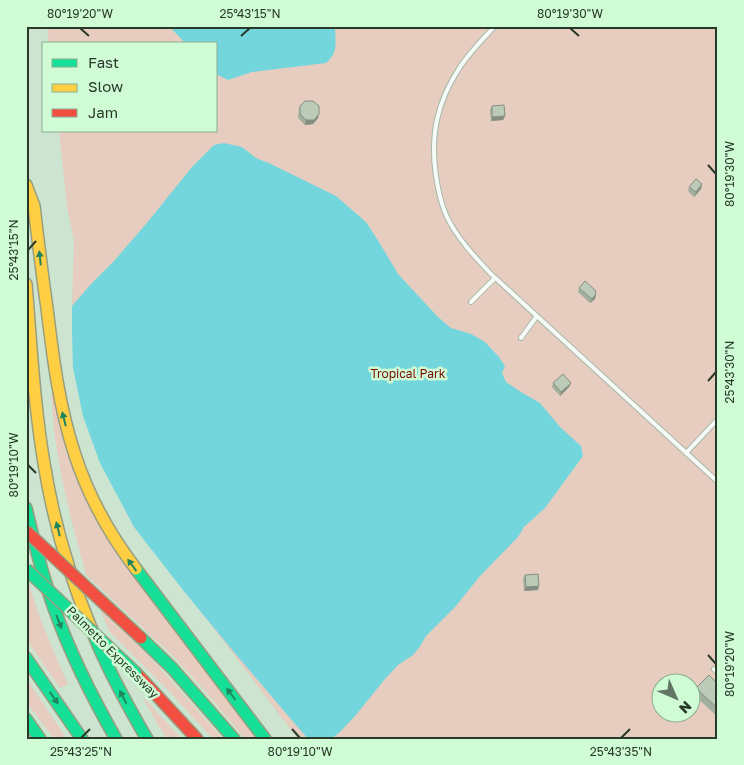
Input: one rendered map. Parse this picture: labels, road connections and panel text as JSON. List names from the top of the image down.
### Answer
{
  "streets": {
    "highway": ["Palmetto Expressway"]
  },
  "parks": ["Tropical Park"],
  "legend": ["Fast", "Slow", "Jam"],
  "north": "bottom right",
  "coordinates": [
    "80°19'20\"W",
    "25°43'15\"N",
    "80°19'30\"W",
    "25°43'30\"N",
    "80°19'10\"W",
    "25°43'25\"N",
    "25°43'35\"N"
  ]
}
